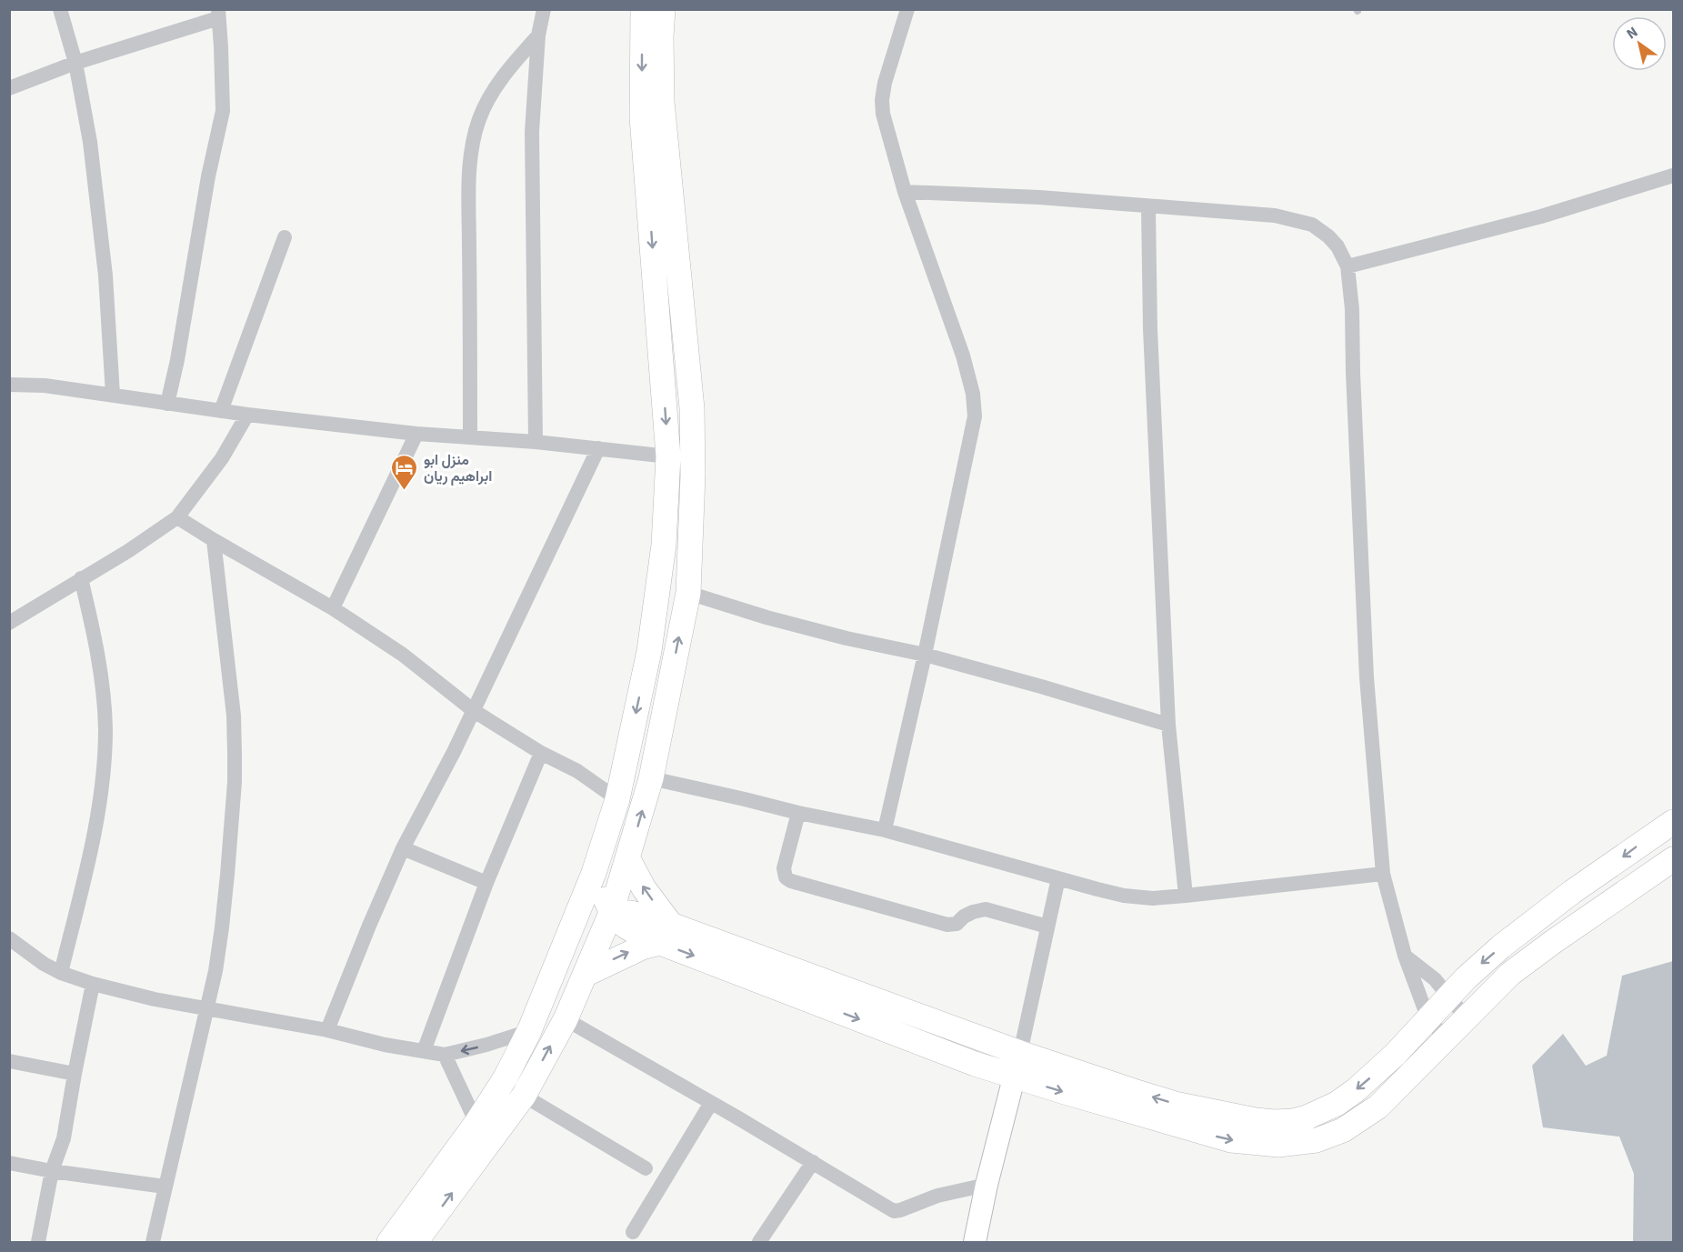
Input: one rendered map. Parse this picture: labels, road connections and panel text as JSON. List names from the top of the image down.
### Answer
{
  "places": {
    "hotel": ["منزل ابو ابراهيم ريان"]
  },
  "north": "top left"
}
